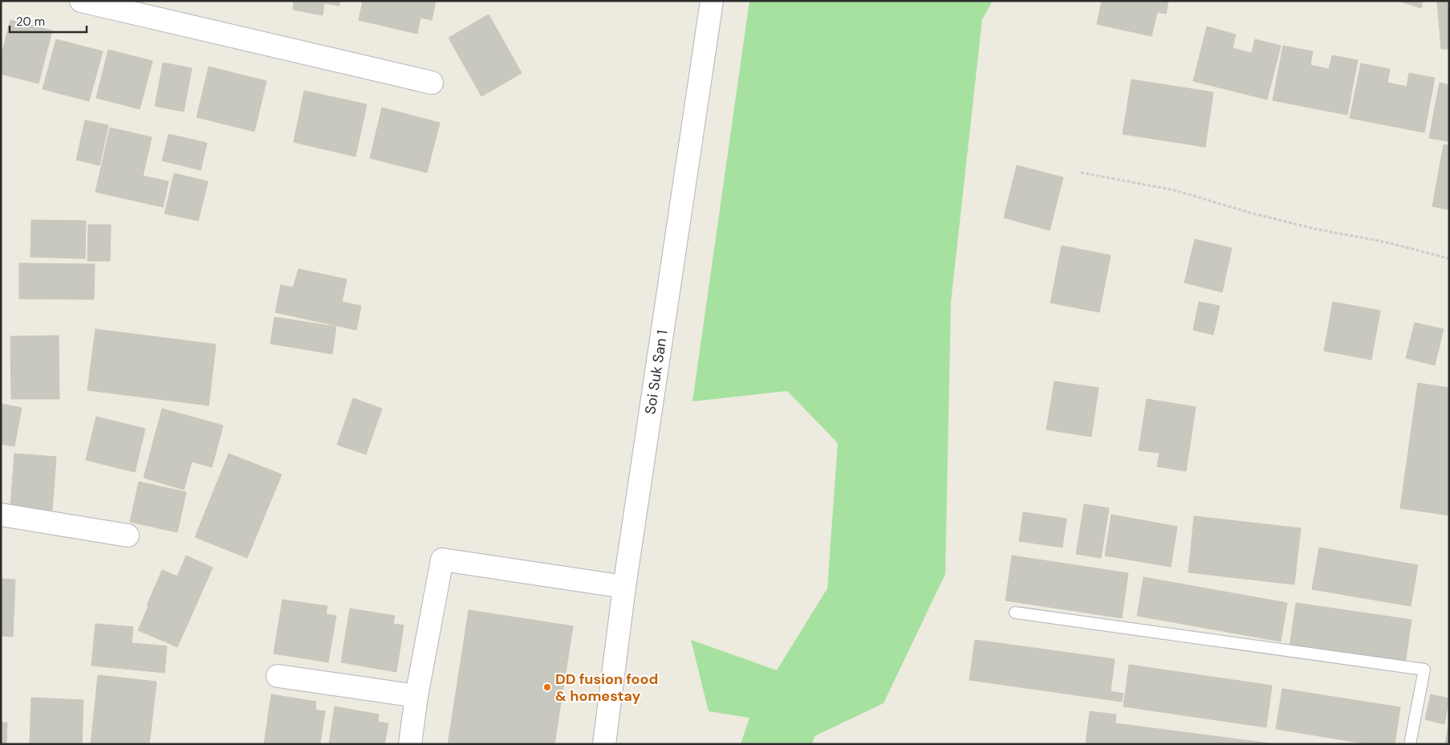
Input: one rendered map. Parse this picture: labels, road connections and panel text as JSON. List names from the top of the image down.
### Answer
{
  "streets": {
    "street": ["Soi Suk San 1"]
  },
  "places": ["DD fusion food & homestay"],
  "scale_bar": "20 m"
}
